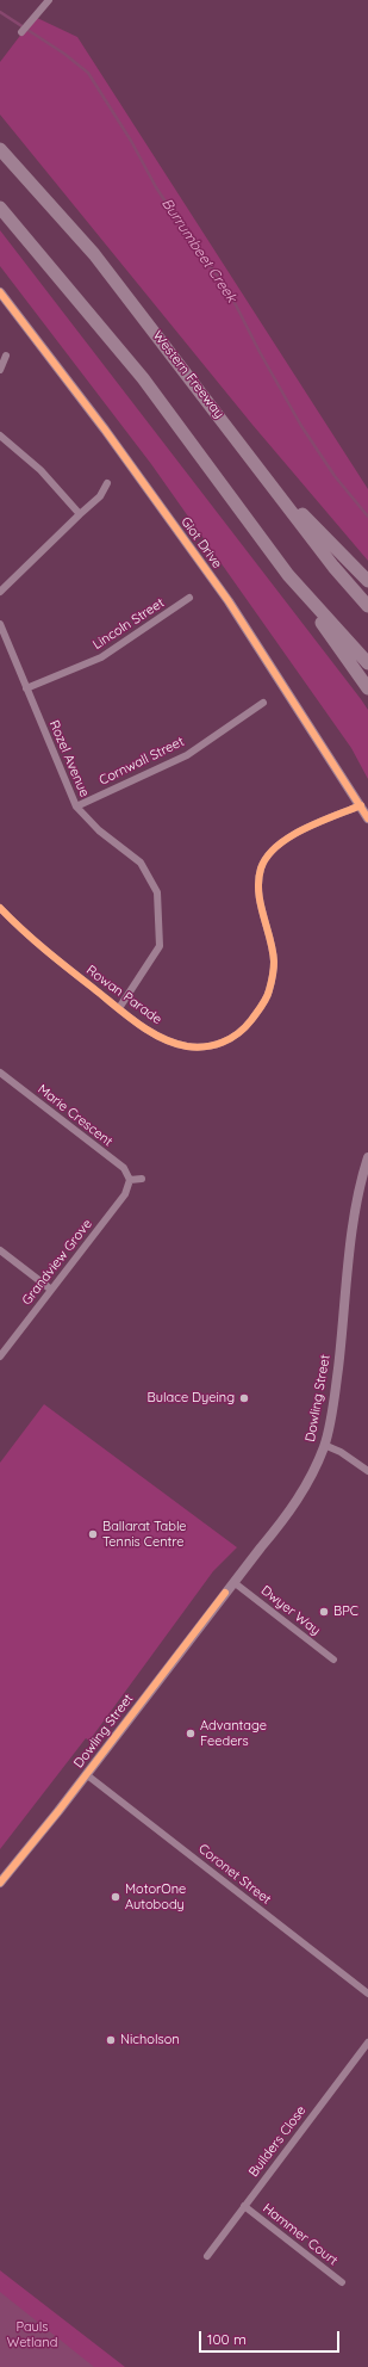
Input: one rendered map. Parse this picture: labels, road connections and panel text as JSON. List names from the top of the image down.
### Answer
{
  "streets": {
    "highway": ["Western Freeway"],
    "street": [
      "Giot Drive",
      "Lincoln Street",
      "Rozel Avenue",
      "Cornwall Street",
      "Rowan Parade",
      "Marie Crescent",
      "Grandview Grove",
      "Dowling Street",
      "Dwyer Way",
      "Coronet Street",
      "Builders Close",
      "Hammer Court"
    ]
  },
  "crossings": [
    ["Giot Drive", "Rowan Parade"],
    ["Lincoln Street", "Rozel Avenue"],
    ["Rozel Avenue", "Cornwall Street"],
    ["Rozel Avenue", "Rowan Parade"],
    ["Marie Crescent", "Grandview Grove"],
    ["Dowling Street", "Dwyer Way"],
    ["Dowling Street", "Coronet Street"],
    ["Builders Close", "Hammer Court"]
  ],
  "water": ["Burrumbeet Creek"],
  "parks": ["Pauls Wetland"],
  "places": [
    "Bulace Dyeing",
    "Ballarat Table Tennis Centre",
    "BPC",
    "Advantage Feeders",
    "MotorOne Autobody",
    "Nicholson"
  ],
  "scale_bar": "100 m"
}
